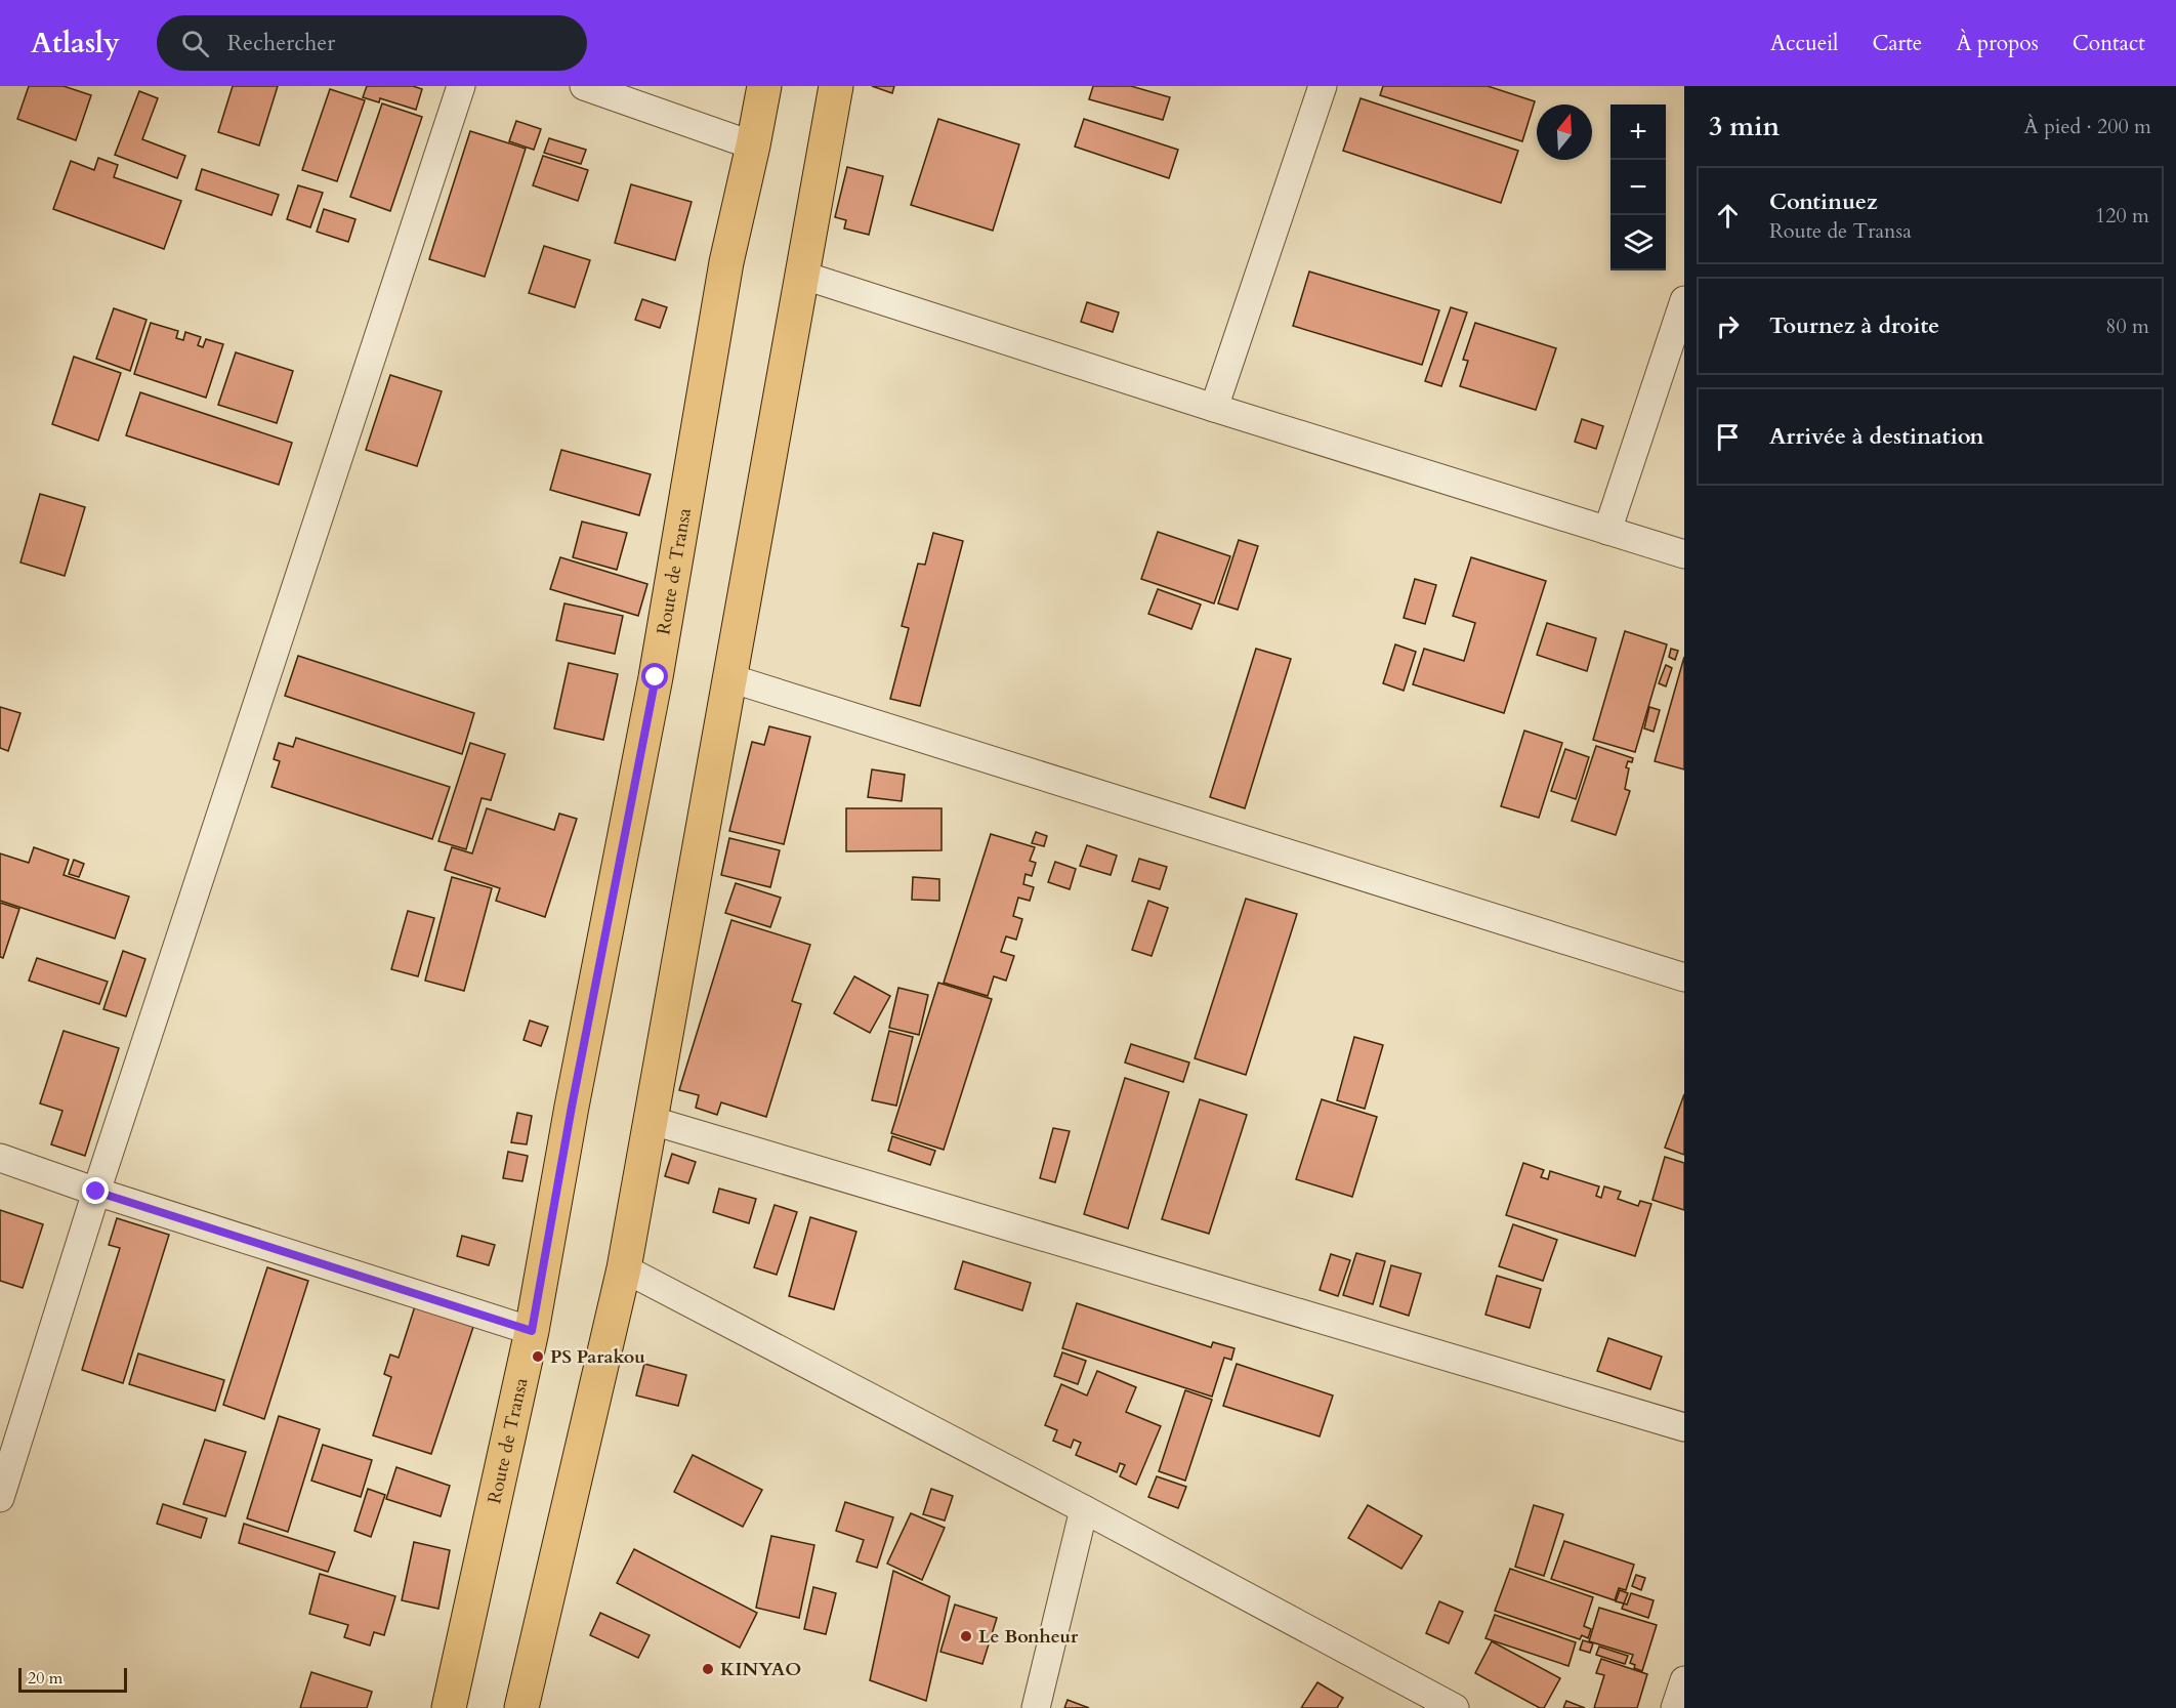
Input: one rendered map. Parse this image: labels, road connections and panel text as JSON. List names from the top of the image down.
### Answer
{
  "streets": {
    "main road": ["Route de Transa"]
  },
  "places": ["PS Parakou", "Le Bonheur", "KINYAO"],
  "scale_bar": "20 m",
  "north": "top",
  "page": {
    "header": "Atlasly",
    "search": "Rechercher",
    "nav": [
      "Accueil",
      "Carte",
      "À propos",
      "Contact"
    ],
    "heading": ["3 min", "À pied · 200 m"],
    "map_buttons": ["+", "−"],
    "list": [
      ["Continuez", "Route de Transa", "120 m"],
      ["Tournez à droite", "80 m"],
      "Arrivée à destination"
    ],
    "scale": "20 m"
  }
}
